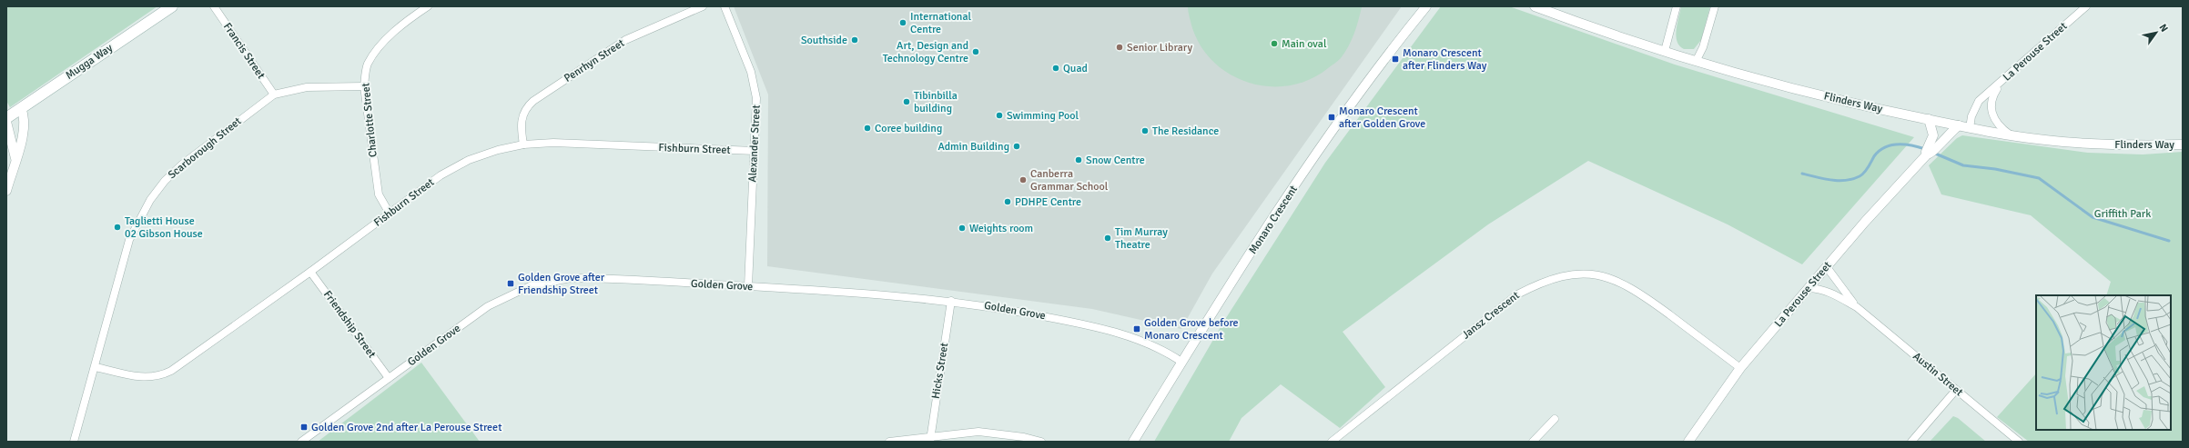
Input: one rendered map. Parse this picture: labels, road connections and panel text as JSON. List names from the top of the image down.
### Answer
{
  "streets": {
    "main road": ["Mugga Way"],
    "street": [
      "Francis Street",
      "La Perouse Street",
      "Penrhyn Street",
      "Flinders Way",
      "Charlotte Street",
      "Alexander Street",
      "Scarborough Street",
      "Fishburn Street",
      "Monaro Crescent",
      "Golden Grove",
      "Jansz Crescent",
      "Friendship Street",
      "Hicks Street",
      "Austin Street"
    ]
  },
  "crossings": [
    ["Francis Street", "Scarborough Street"],
    ["La Perouse Street", "Flinders Way"],
    ["La Perouse Street", "Jansz Crescent"],
    ["La Perouse Street", "Austin Street"],
    ["Penrhyn Street", "Fishburn Street"],
    ["Charlotte Street", "Scarborough Street"],
    ["Charlotte Street", "Fishburn Street"],
    ["Alexander Street", "Fishburn Street"],
    ["Alexander Street", "Golden Grove"],
    ["Scarborough Street", "Fishburn Street"],
    ["Fishburn Street", "Friendship Street"],
    ["Monaro Crescent", "Golden Grove"],
    ["Golden Grove", "Friendship Street"],
    ["Golden Grove", "Hicks Street"]
  ],
  "parks": ["Griffith Park"],
  "places": {
    "other": [
      "International Centre",
      "Southside",
      "Main oval",
      "Senior Library",
      "Art, Design and Technology Centre",
      "Quad",
      "Tibinbilla building",
      "Swimming Pool",
      "Coree building",
      "The Residance",
      "Admin Building",
      "Snow Centre",
      "Canberra Grammar School",
      "PDHPE Centre",
      "Taglietti House 02 Gibson House",
      "Weights room",
      "Tim Murray Theatre"
    ],
    "transit": [
      "Monaro Crescent after Flinders Way",
      "Monaro Crescent after Golden Grove",
      "Golden Grove after Friendship Street",
      "Golden Grove before Monaro Crescent",
      "Golden Grove 2nd after La Perouse Street"
    ]
  },
  "north": "top right"
}
